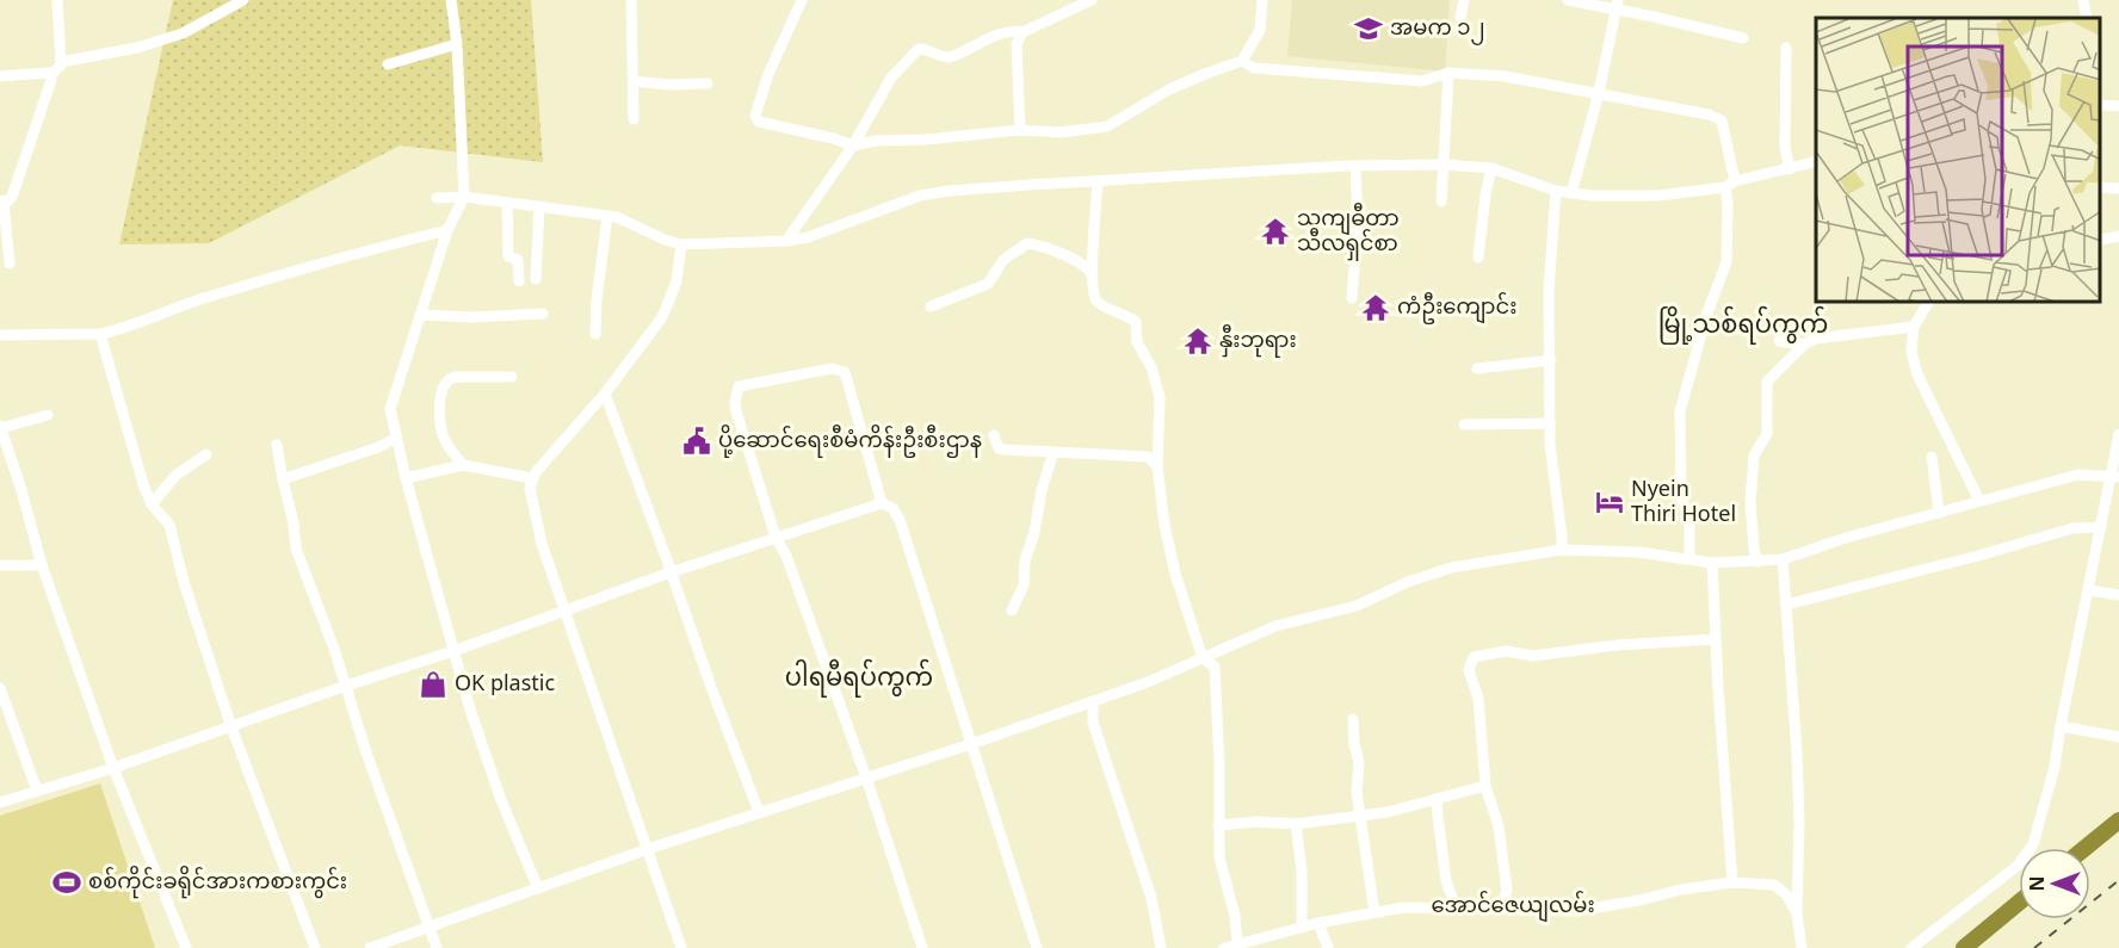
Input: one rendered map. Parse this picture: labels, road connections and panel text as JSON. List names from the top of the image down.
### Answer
{
  "streets": {
    "street": ["အောင်ဇေယျလမ်း"]
  },
  "districts": ["မြို့သစ်ရပ်ကွက်", "ပါရမီရပ်ကွက်"],
  "places": {
    "school or university": ["အမက ၁၂"],
    "temple": ["သကျဓီတာ သီလရှင်စာ", "ကံဦးကျောင်း", "နှီးဘုရား"],
    "public building": ["ပို့ဆောင်ရေးစီမံကိန်းဦးစီးဌာန"],
    "hotel": ["Nyein Thiri Hotel"],
    "shop": ["OK plastic"],
    "sports": ["စစ်ကိုင်းခရိုင်အားကစားကွင်း"]
  },
  "north": "left"
}
